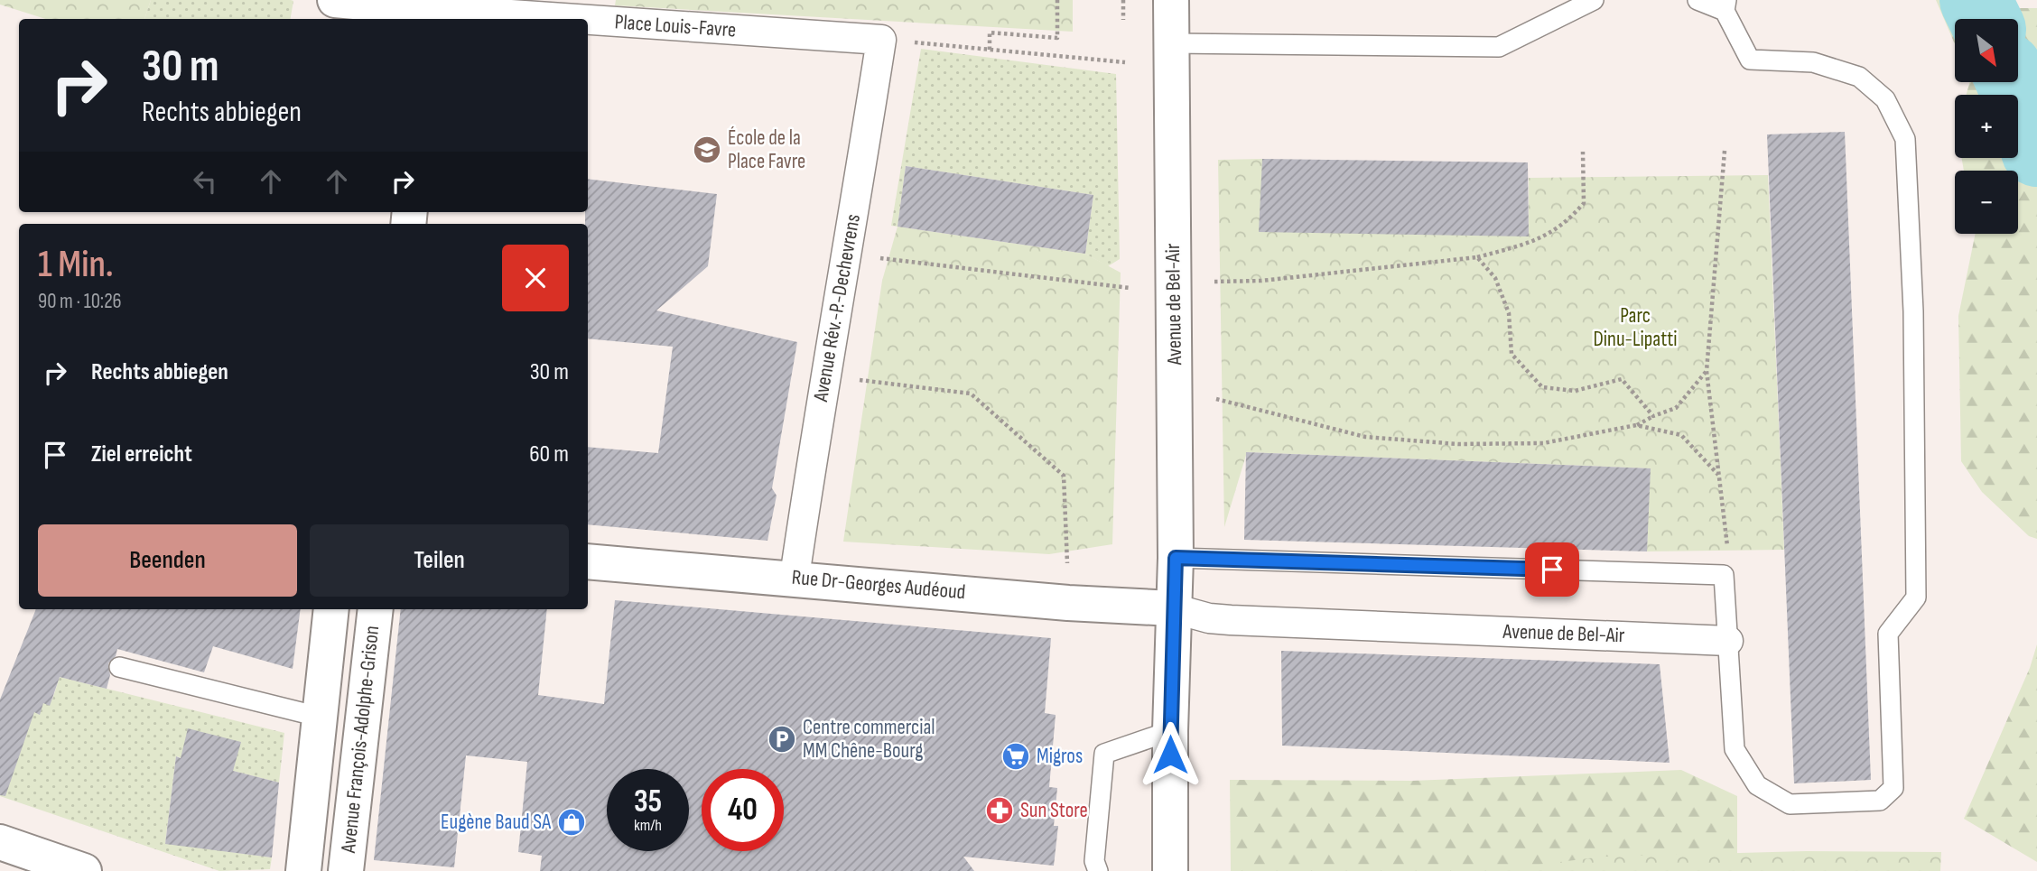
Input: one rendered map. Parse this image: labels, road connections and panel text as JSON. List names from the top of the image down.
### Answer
{
  "streets": {
    "street": [
      "Place Louis-Favre",
      "Avenue de Bel-Air",
      "Avenue Rév.-P.-Dechevrens",
      "Rue Dr-Georges Audéoud",
      "Avenue François-Adolphe-Grison"
    ]
  },
  "crossings": [
    ["Place Louis-Favre", "Avenue Rév.-P.-Dechevrens"],
    ["Avenue de Bel-Air", "Rue Dr-Georges Audéoud"],
    ["Avenue Rév.-P.-Dechevrens", "Rue Dr-Georges Audéoud"]
  ],
  "parks": ["Parc Dinu-Lipatti"],
  "places": {
    "school or university": ["École de la Place Favre"],
    "parking": ["Centre commercial MM Chêne-Bourg"],
    "supermarket": ["Migros"],
    "pharmacy": ["Sun Store"],
    "shop": ["Eugène Baud SA"]
  },
  "north": "bottom right",
  "page": {
    "map_buttons": ["+", "−"],
    "turn": ["30 m", "Rechts abbiegen"],
    "heading": ["1 Min.", "90 m · 10:26"],
    "list": [
      {
        "name": "Rechts abbiegen",
        "value": "30 m"
      },
      {
        "name": "Ziel erreicht",
        "value": "60 m"
      }
    ],
    "buttons": ["Beenden", "Teilen"],
    "speed": "35 km/h",
    "limit": "40"
  }
}
